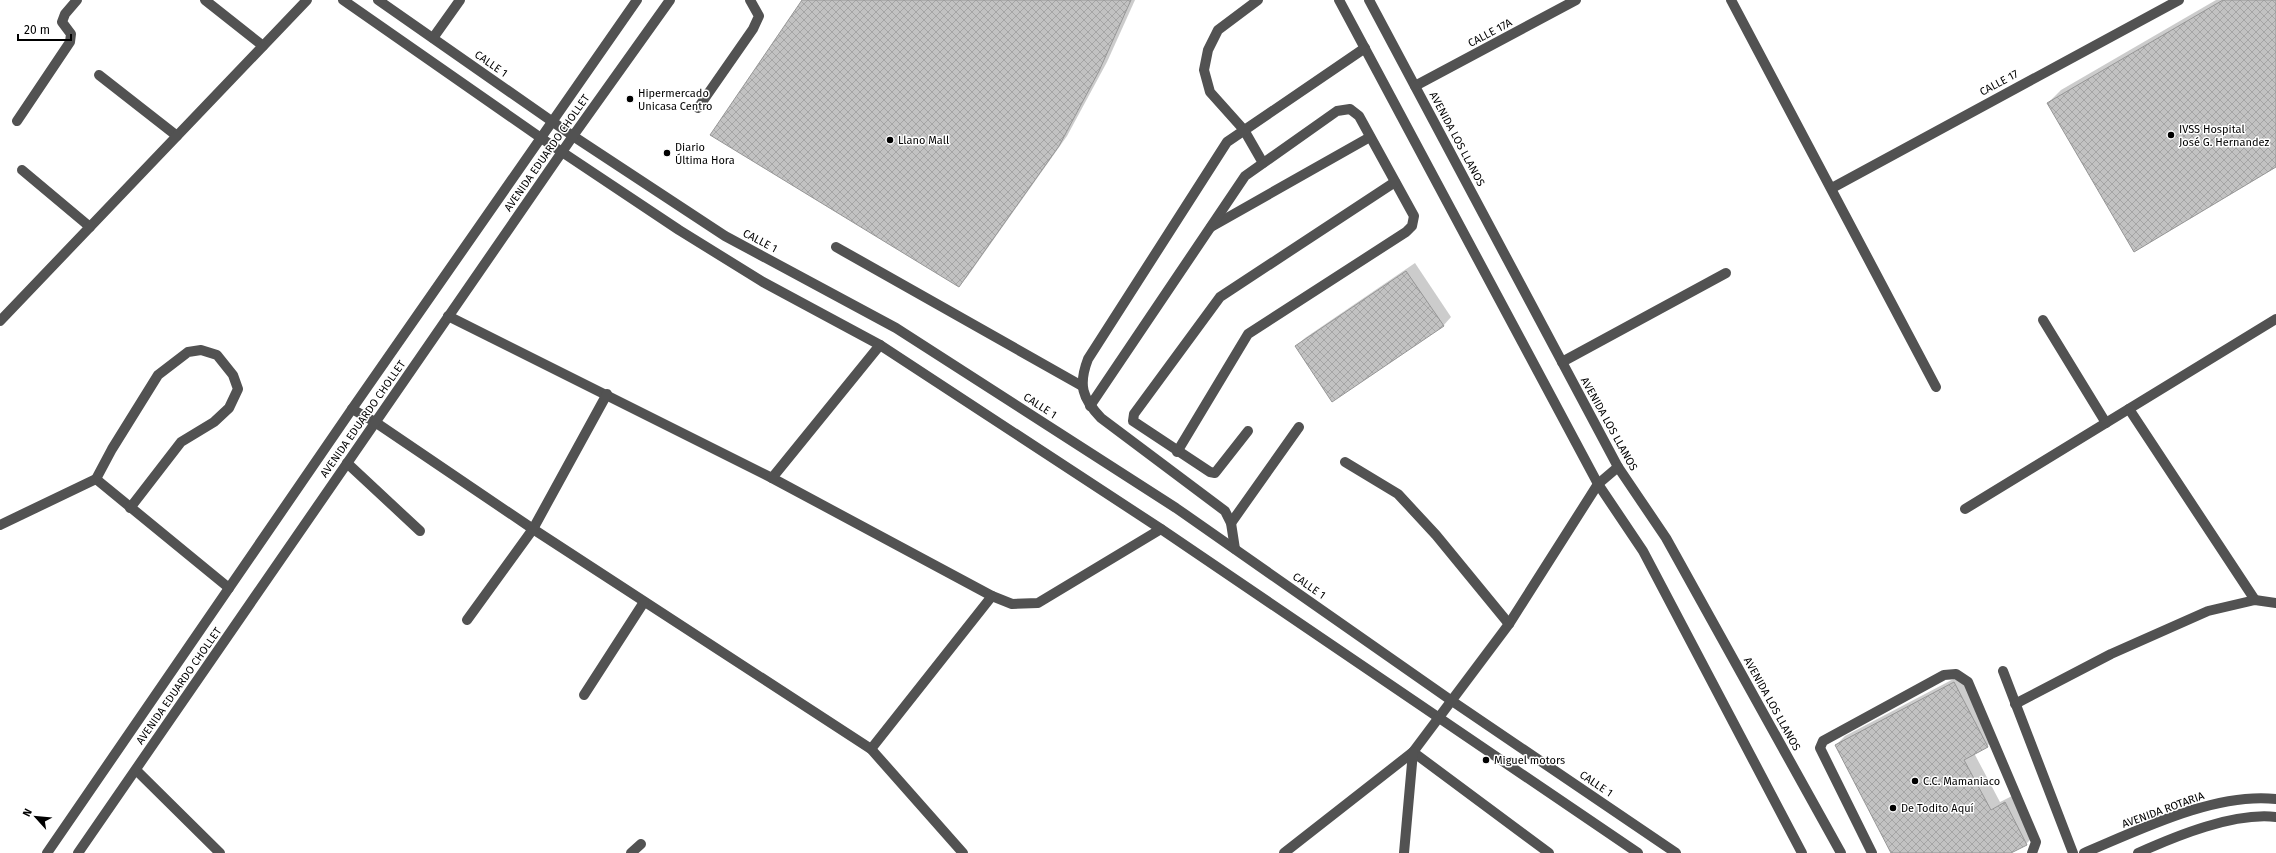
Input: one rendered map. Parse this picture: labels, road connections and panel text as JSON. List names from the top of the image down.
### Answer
{
  "streets": {
    "street": [
      "CALLE 17A",
      "CALLE 1",
      "CALLE 17",
      "AVENIDA LOS LLANOS",
      "AVENIDA EDUARDO CHOLLET",
      "AVENIDA ROTARIA"
    ]
  },
  "crossings": [
    ["CALLE 17A", "AVENIDA LOS LLANOS"],
    ["CALLE 1", "AVENIDA EDUARDO CHOLLET"]
  ],
  "places": [
    "Hipermercado Unicasa Centro",
    "IVSS Hospital José G. Hernandez",
    "Llano Mall",
    "Diario Última Hora",
    "Miguel motors",
    "C.C. Mamaniaco",
    "De Todito Aquí"
  ],
  "scale_bar": "20 m",
  "north": "top left"
}
